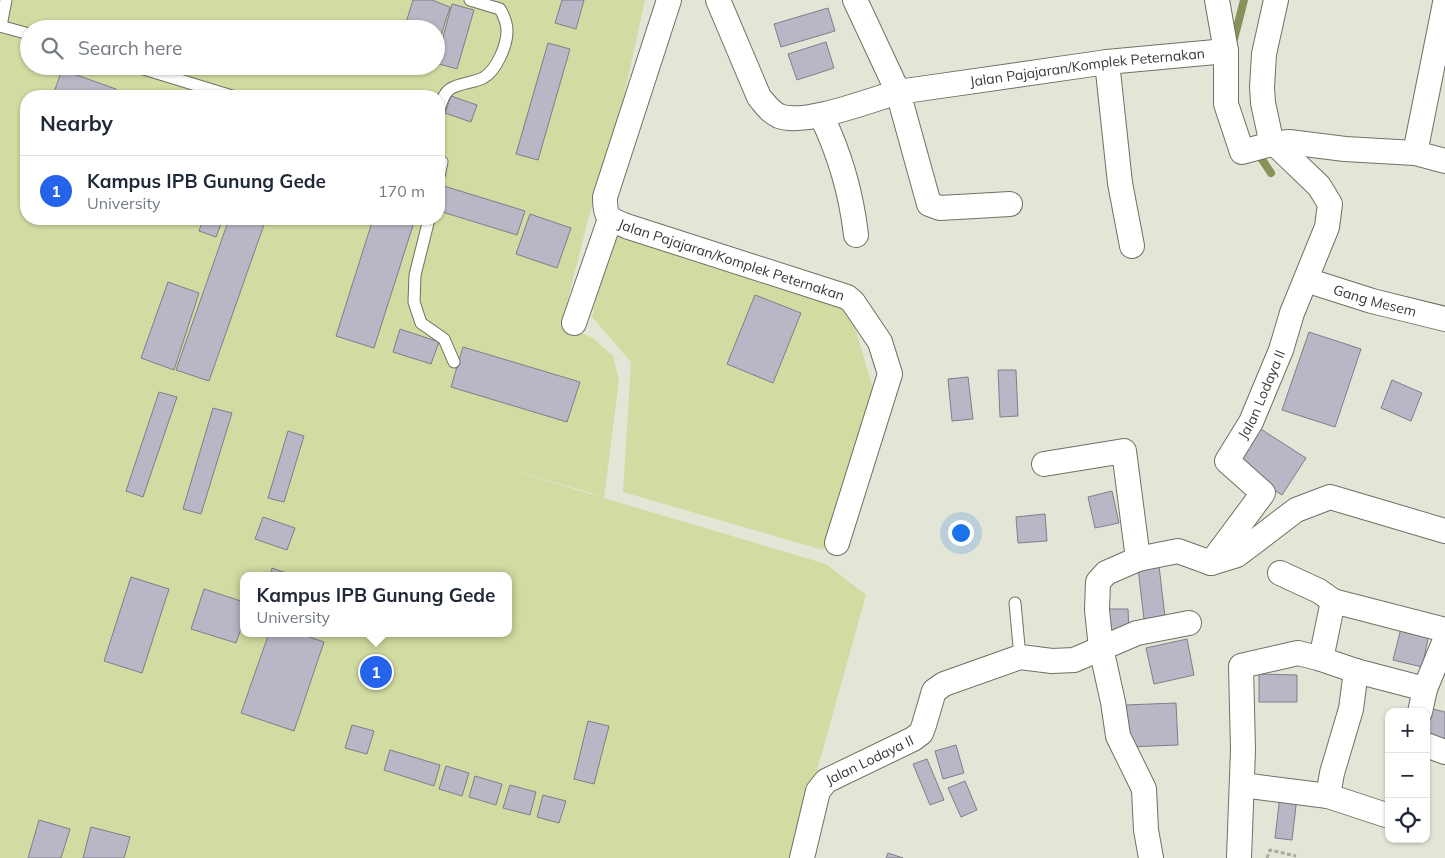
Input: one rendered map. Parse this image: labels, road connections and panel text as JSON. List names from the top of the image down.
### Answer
{
  "streets": {
    "street": ["Jalan Pajajaran/Komplek Peternakan", "Gang Mesem", "Jalan Lodaya II"]
  },
  "crossings": [
    ["Jalan Pajajaran/Komplek Peternakan", "Jalan Lodaya II"],
    ["Gang Mesem", "Jalan Lodaya II"]
  ],
  "page": {
    "search": "Search here",
    "heading": "Nearby",
    "list": [
      {
        "mark": "1",
        "name": "Kampus IPB Gunung Gede",
        "note": "University",
        "value": "170 m"
      }
    ],
    "popup": ["Kampus IPB Gunung Gede", "University"],
    "pins": "1",
    "map_buttons": ["+", "−"]
  }
}
